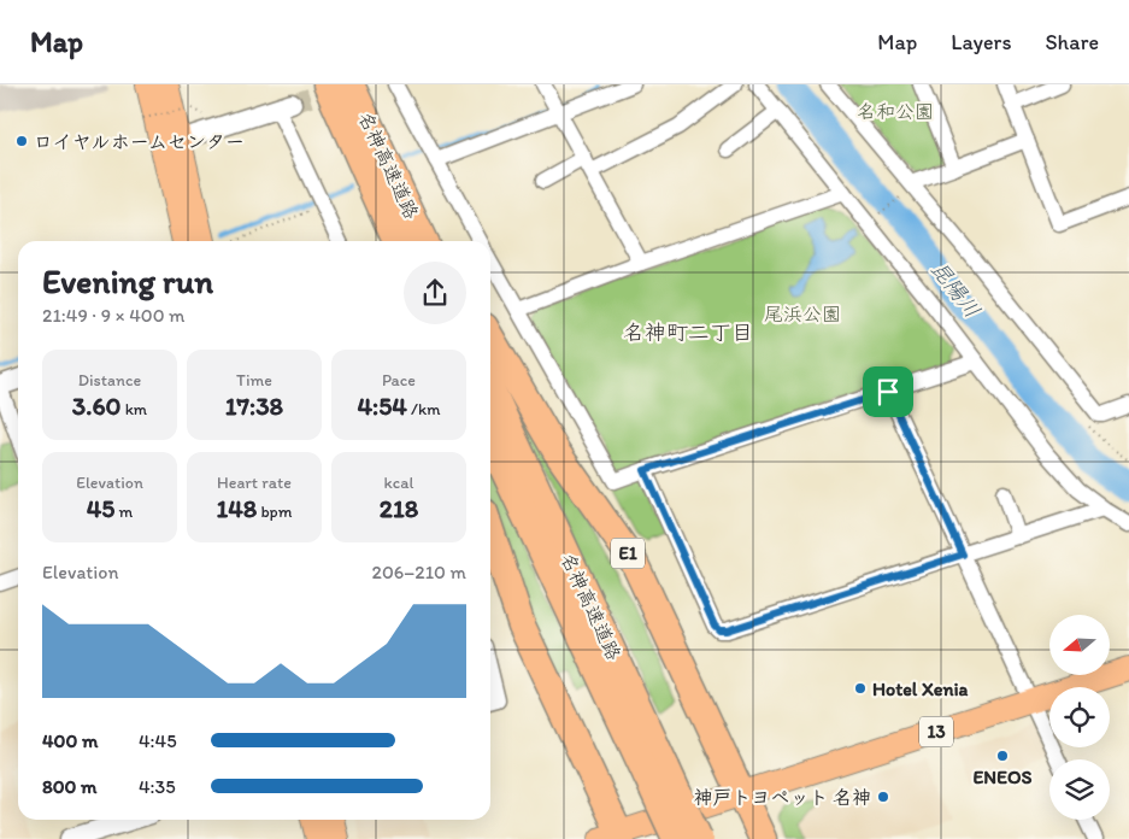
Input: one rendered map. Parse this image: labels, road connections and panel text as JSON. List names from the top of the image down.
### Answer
{
  "streets": {
    "highway": ["名神高速道路", "E1"],
    "main road": ["13"]
  },
  "crossings": [
    ["E1", "13"]
  ],
  "districts": ["名神町二丁目"],
  "water": ["昆陽川"],
  "parks": ["名和公園", "尾浜公園"],
  "places": [
    "ロイヤルホームセンター",
    "Hotel Xenia",
    "ENEOS",
    "神戸トヨペット 名神"
  ],
  "north": "left",
  "page": {
    "header": "Map",
    "nav": ["Map", "Layers", "Share"],
    "heading": ["Evening run", "21:49 · 9 × 400 m"],
    "stats": [
      ["Distance", "3.60 km"],
      ["Time", "17:38"],
      ["Pace", "4:54 /km"],
      ["Elevation", "45 m"],
      ["Heart rate", "148 bpm"],
      ["kcal", "218"]
    ],
    "chart": ["Elevation", "206–210 m"],
    "list": [
      {
        "name": "400 m",
        "note": "4:45"
      },
      {
        "name": "800 m",
        "note": "4:35"
      }
    ]
  }
}
